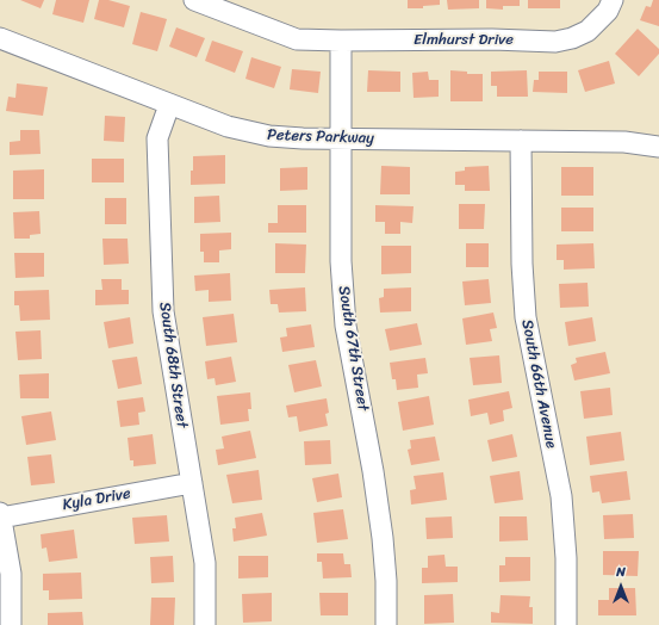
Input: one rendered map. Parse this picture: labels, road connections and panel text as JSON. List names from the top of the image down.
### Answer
{
  "streets": {
    "street": [
      "Elmhurst Drive",
      "Peters Parkway",
      "South 67th Street",
      "South 68th Street",
      "South 66th Avenue",
      "Kyla Drive"
    ]
  },
  "crossings": [
    ["Elmhurst Drive", "South 67th Street"],
    ["Peters Parkway", "South 67th Street"],
    ["Peters Parkway", "South 68th Street"],
    ["Peters Parkway", "South 66th Avenue"],
    ["South 68th Street", "Kyla Drive"]
  ],
  "north": "top"
}
